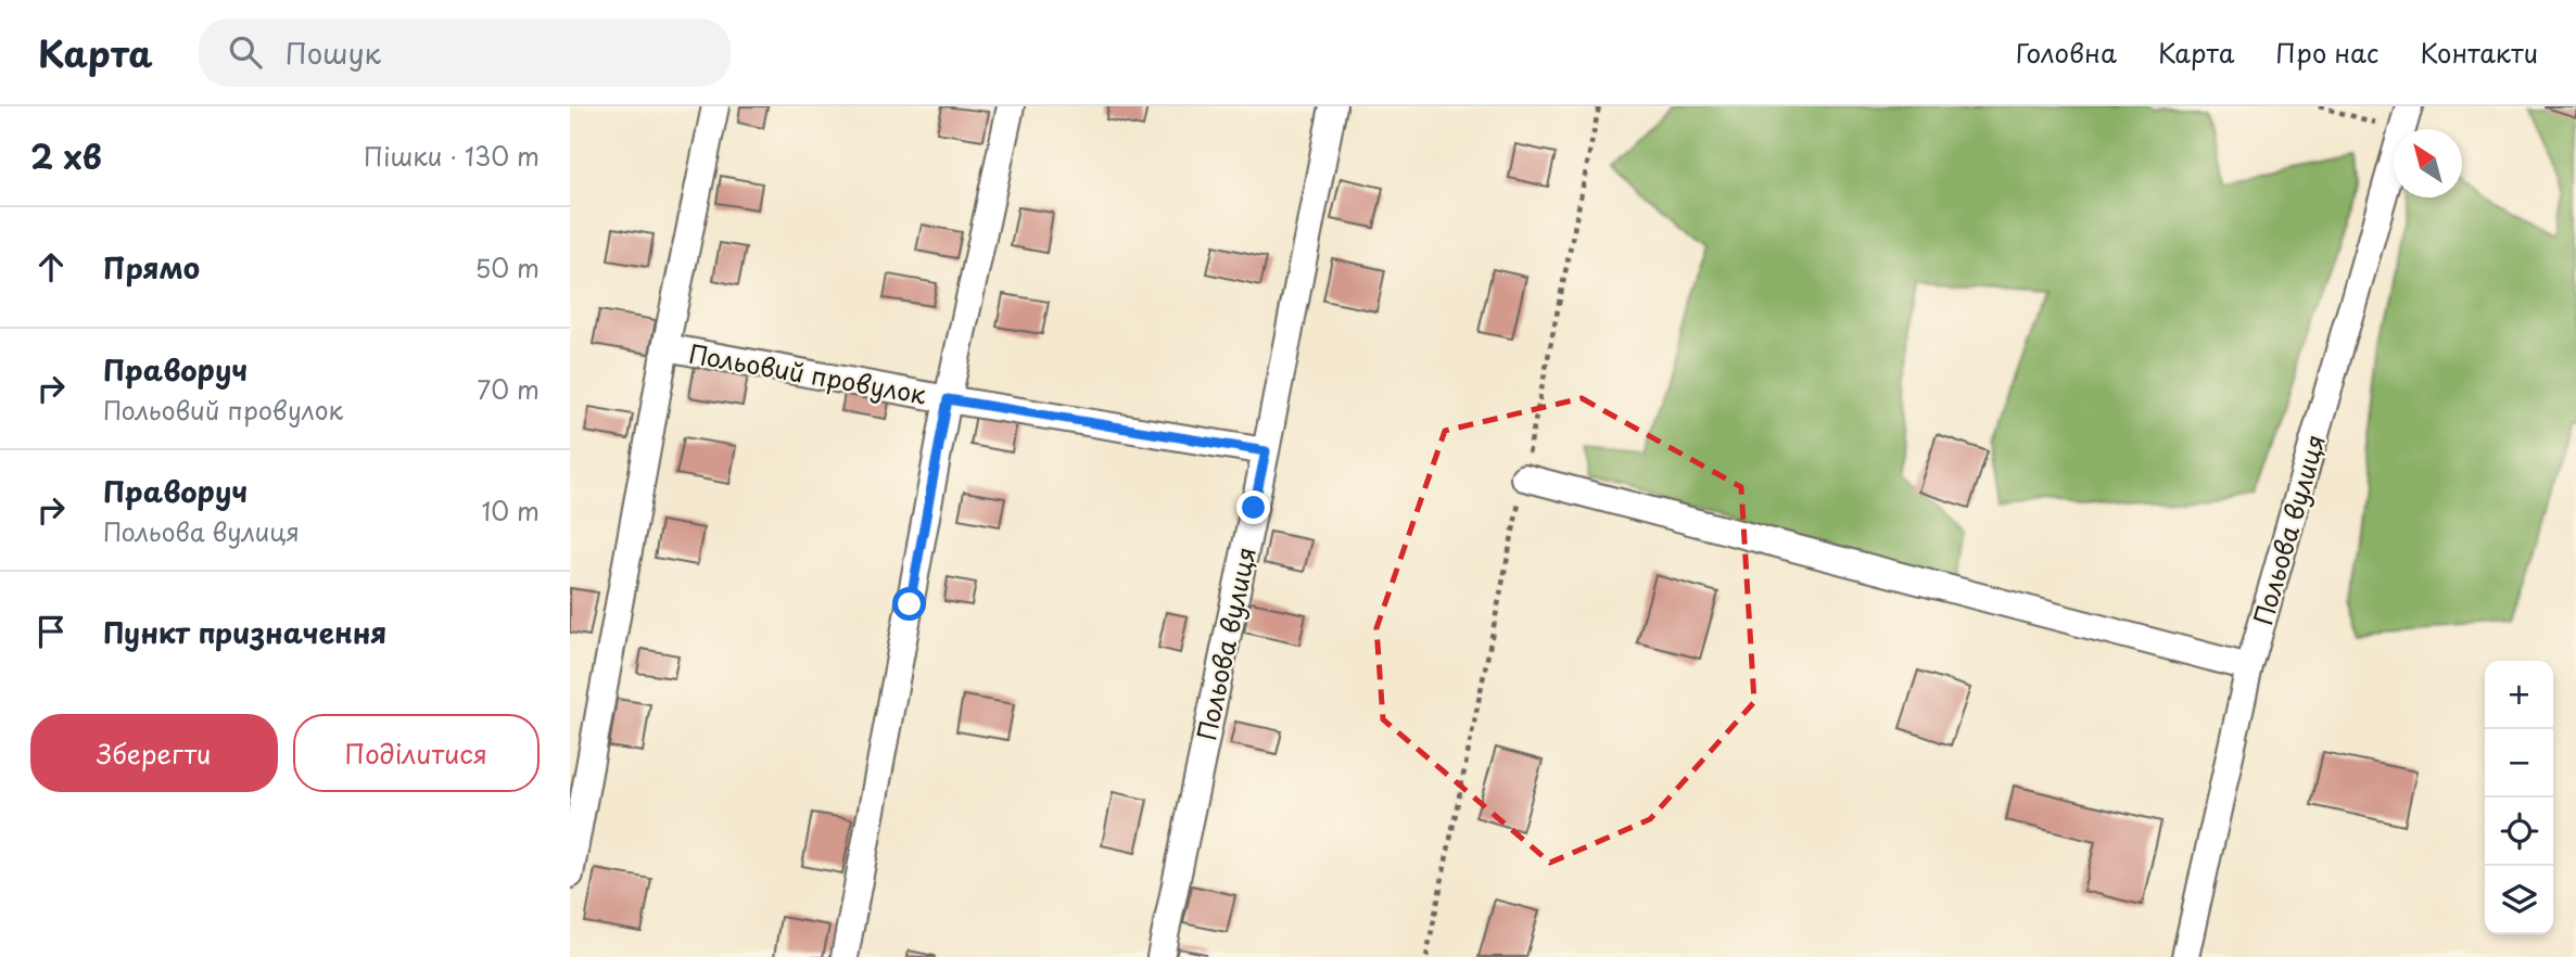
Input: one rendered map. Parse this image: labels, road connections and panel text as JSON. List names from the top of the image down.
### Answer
{
  "streets": {
    "street": ["Польовий провулок", "Польова вулиця"]
  },
  "crossings": [
    ["Польовий провулок", "Польова вулиця"]
  ],
  "north": "top left",
  "page": {
    "header": "Карта",
    "search": "Пошук",
    "nav": [
      "Головна",
      "Карта",
      "Про нас",
      "Контакти"
    ],
    "heading": ["2 хв", "Пішки · 130 m"],
    "list": [
      ["Прямо", "50 m"],
      ["Праворуч", "Польовий провулок", "70 m"],
      ["Праворуч", "Польова вулиця", "10 m"],
      "Пункт призначення"
    ],
    "map_buttons": ["+", "−"],
    "buttons": ["Зберегти", "Поділитися"]
  }
}
